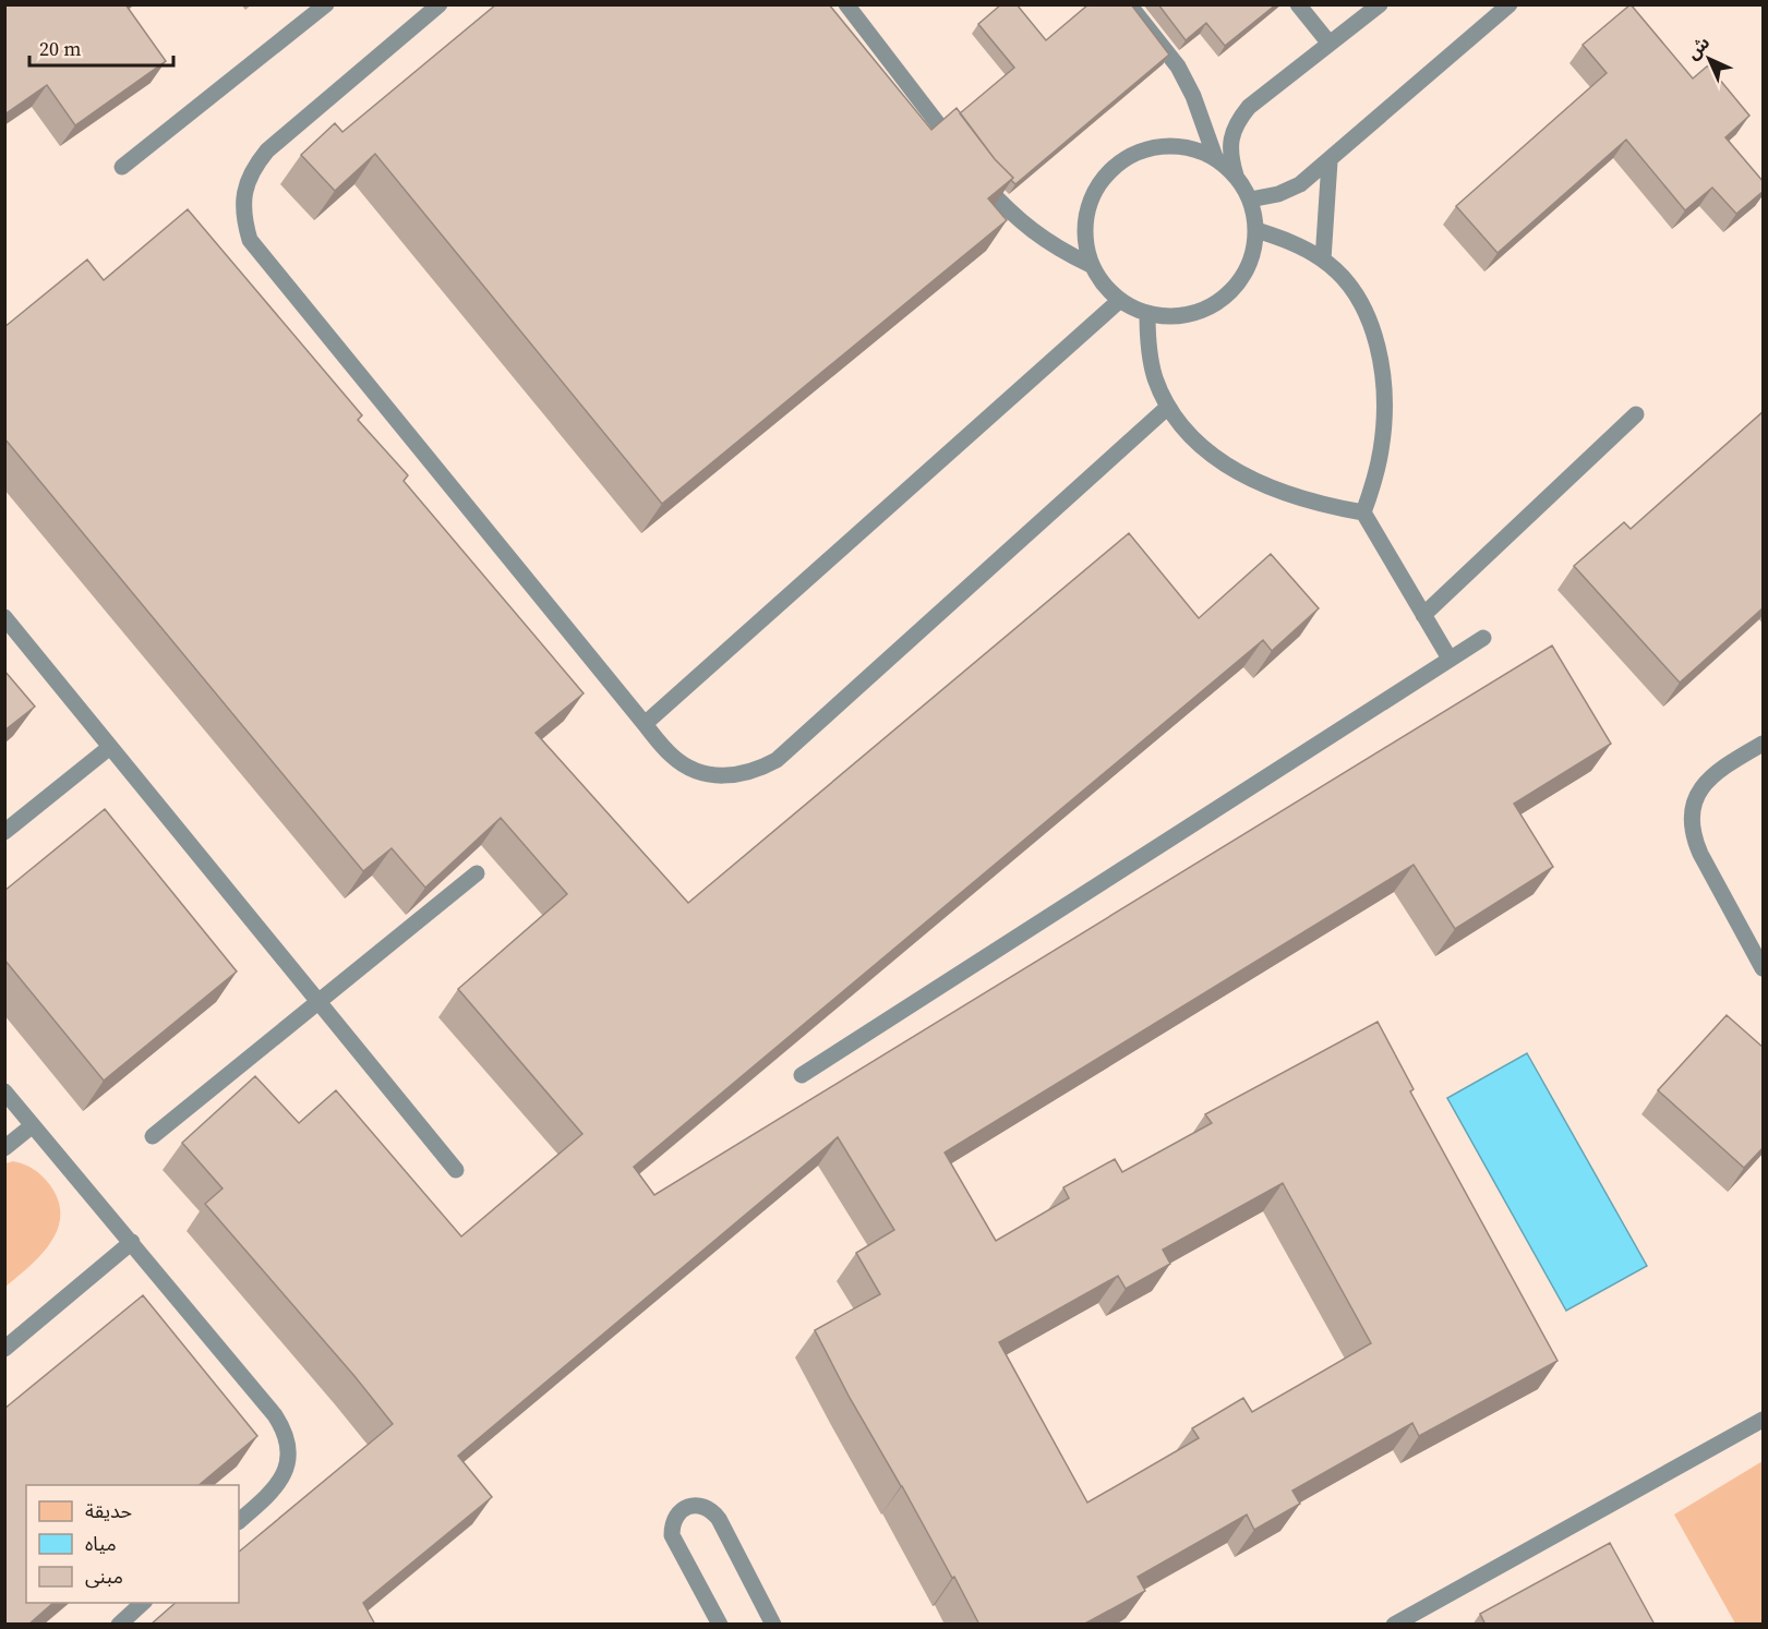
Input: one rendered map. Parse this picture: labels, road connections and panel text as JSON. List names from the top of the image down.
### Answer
{
  "legend": ["حديقة", "مياه", "مبنى"],
  "scale_bar": "20 m",
  "north": "top left"
}
